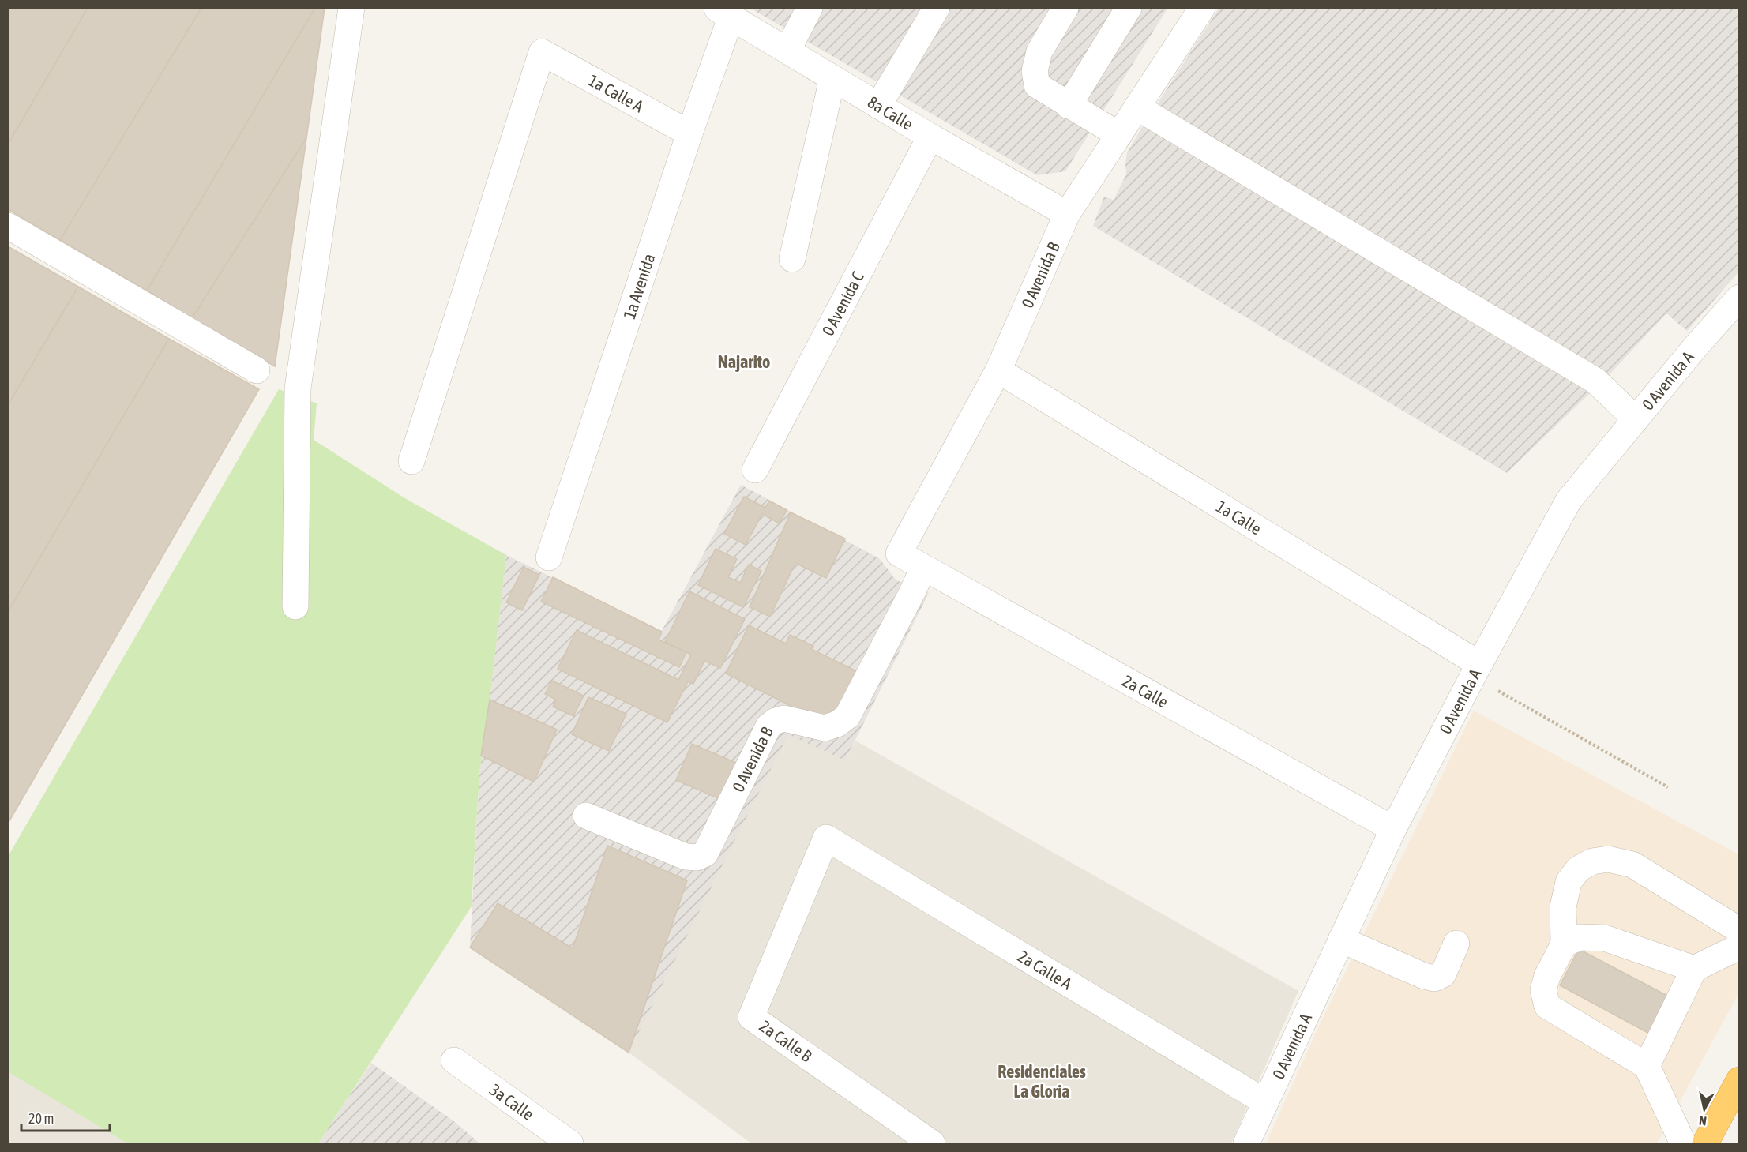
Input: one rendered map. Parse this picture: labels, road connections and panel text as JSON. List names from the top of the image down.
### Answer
{
  "streets": {
    "street": [
      "1a Calle A",
      "8a Calle",
      "0 Avenida B",
      "1a Avenida",
      "0 Avenida C",
      "0 Avenida A",
      "1a Calle",
      "2a Calle",
      "2a Calle A",
      "2a Calle B",
      "3a Calle"
    ]
  },
  "crossings": [
    ["1a Calle A", "1a Avenida"],
    ["8a Calle", "0 Avenida B"],
    ["8a Calle", "1a Avenida"],
    ["8a Calle", "0 Avenida C"],
    ["0 Avenida B", "1a Calle"],
    ["0 Avenida B", "2a Calle"],
    ["0 Avenida A", "1a Calle"],
    ["0 Avenida A", "2a Calle"],
    ["0 Avenida A", "2a Calle A"],
    ["2a Calle A", "2a Calle B"]
  ],
  "districts": ["Najarito", "Residenciales La Gloria"],
  "scale_bar": "20 m",
  "north": "bottom"
}
